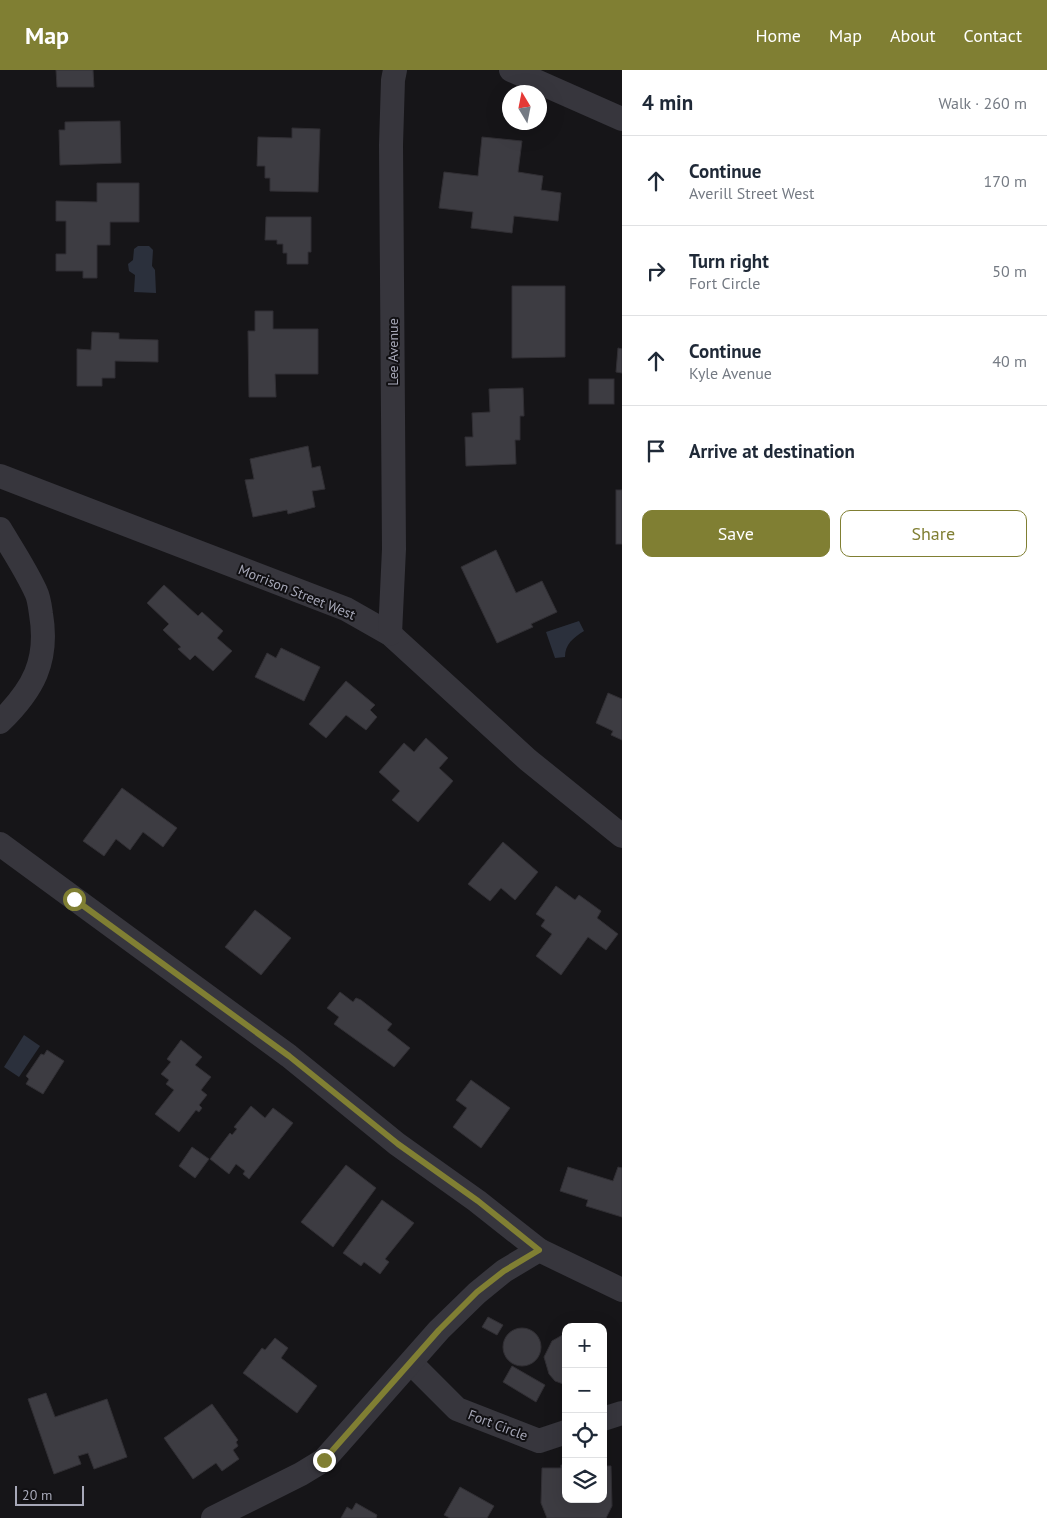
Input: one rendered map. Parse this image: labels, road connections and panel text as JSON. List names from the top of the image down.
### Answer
{
  "streets": {
    "street": ["Lee Avenue", "Morrison Street West", "Fort Circle"]
  },
  "crossings": [
    ["Lee Avenue", "Morrison Street West"]
  ],
  "scale_bar": "20 m",
  "north": "top",
  "page": {
    "header": "Map",
    "nav": [
      "Home",
      "Map",
      "About",
      "Contact"
    ],
    "heading": ["4 min", "Walk · 260 m"],
    "list": [
      ["Continue", "Averill Street West", "170 m"],
      ["Turn right", "Fort Circle", "50 m"],
      ["Continue", "Kyle Avenue", "40 m"],
      "Arrive at destination"
    ],
    "buttons": ["Save", "Share"],
    "map_buttons": ["+", "−"],
    "scale": "20 m"
  }
}
